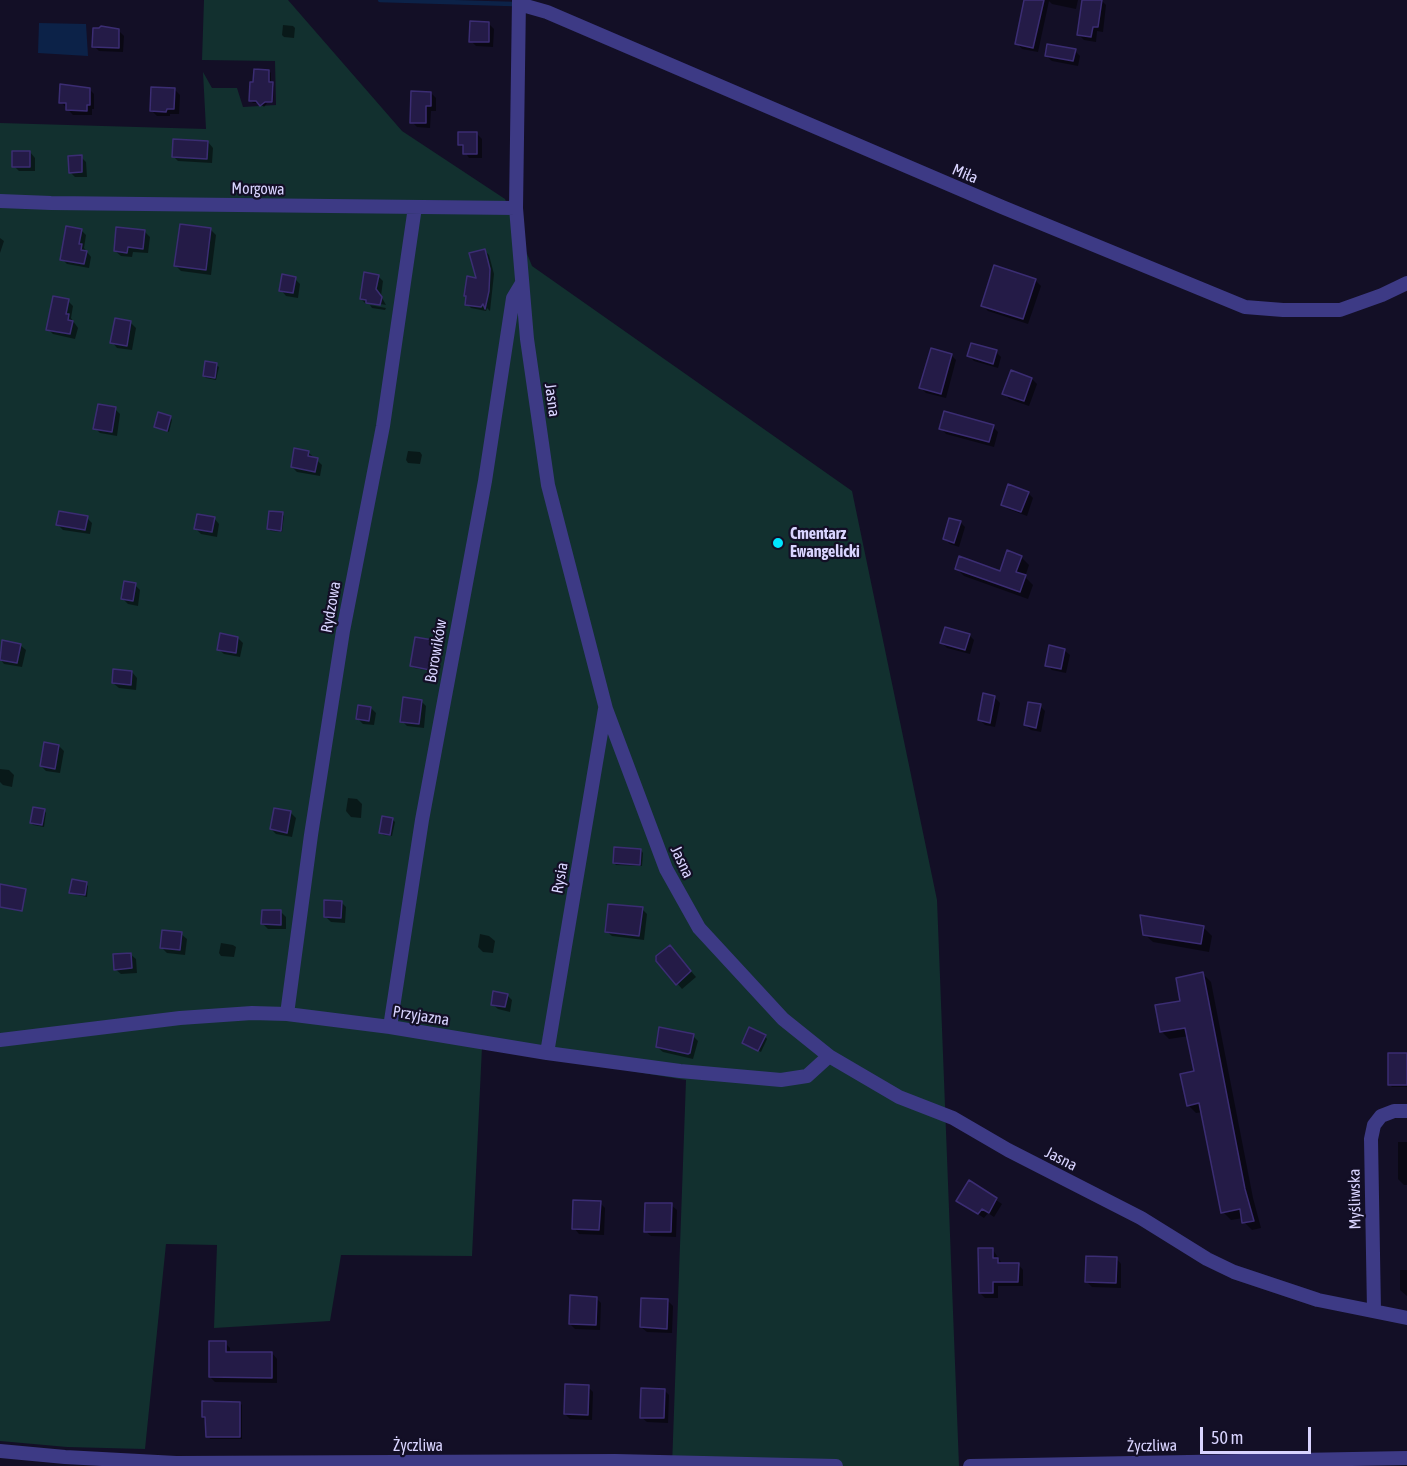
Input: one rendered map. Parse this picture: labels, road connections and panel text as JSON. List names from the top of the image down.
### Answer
{
  "streets": {
    "street": [
      "Miła",
      "Morgowa",
      "Jasna",
      "Rydzowa",
      "Borowików",
      "Rysia",
      "Przyjazna",
      "Myśliwska",
      "Życzliwa"
    ]
  },
  "crossings": [
    ["Miła", "Jasna"],
    ["Morgowa", "Jasna"],
    ["Morgowa", "Rydzowa"],
    ["Jasna", "Borowików"],
    ["Jasna", "Rysia"],
    ["Jasna", "Przyjazna"],
    ["Jasna", "Myśliwska"],
    ["Rydzowa", "Przyjazna"],
    ["Borowików", "Przyjazna"],
    ["Rysia", "Przyjazna"]
  ],
  "places": ["Cmentarz Ewangelicki"],
  "scale_bar": "50 m"
}
